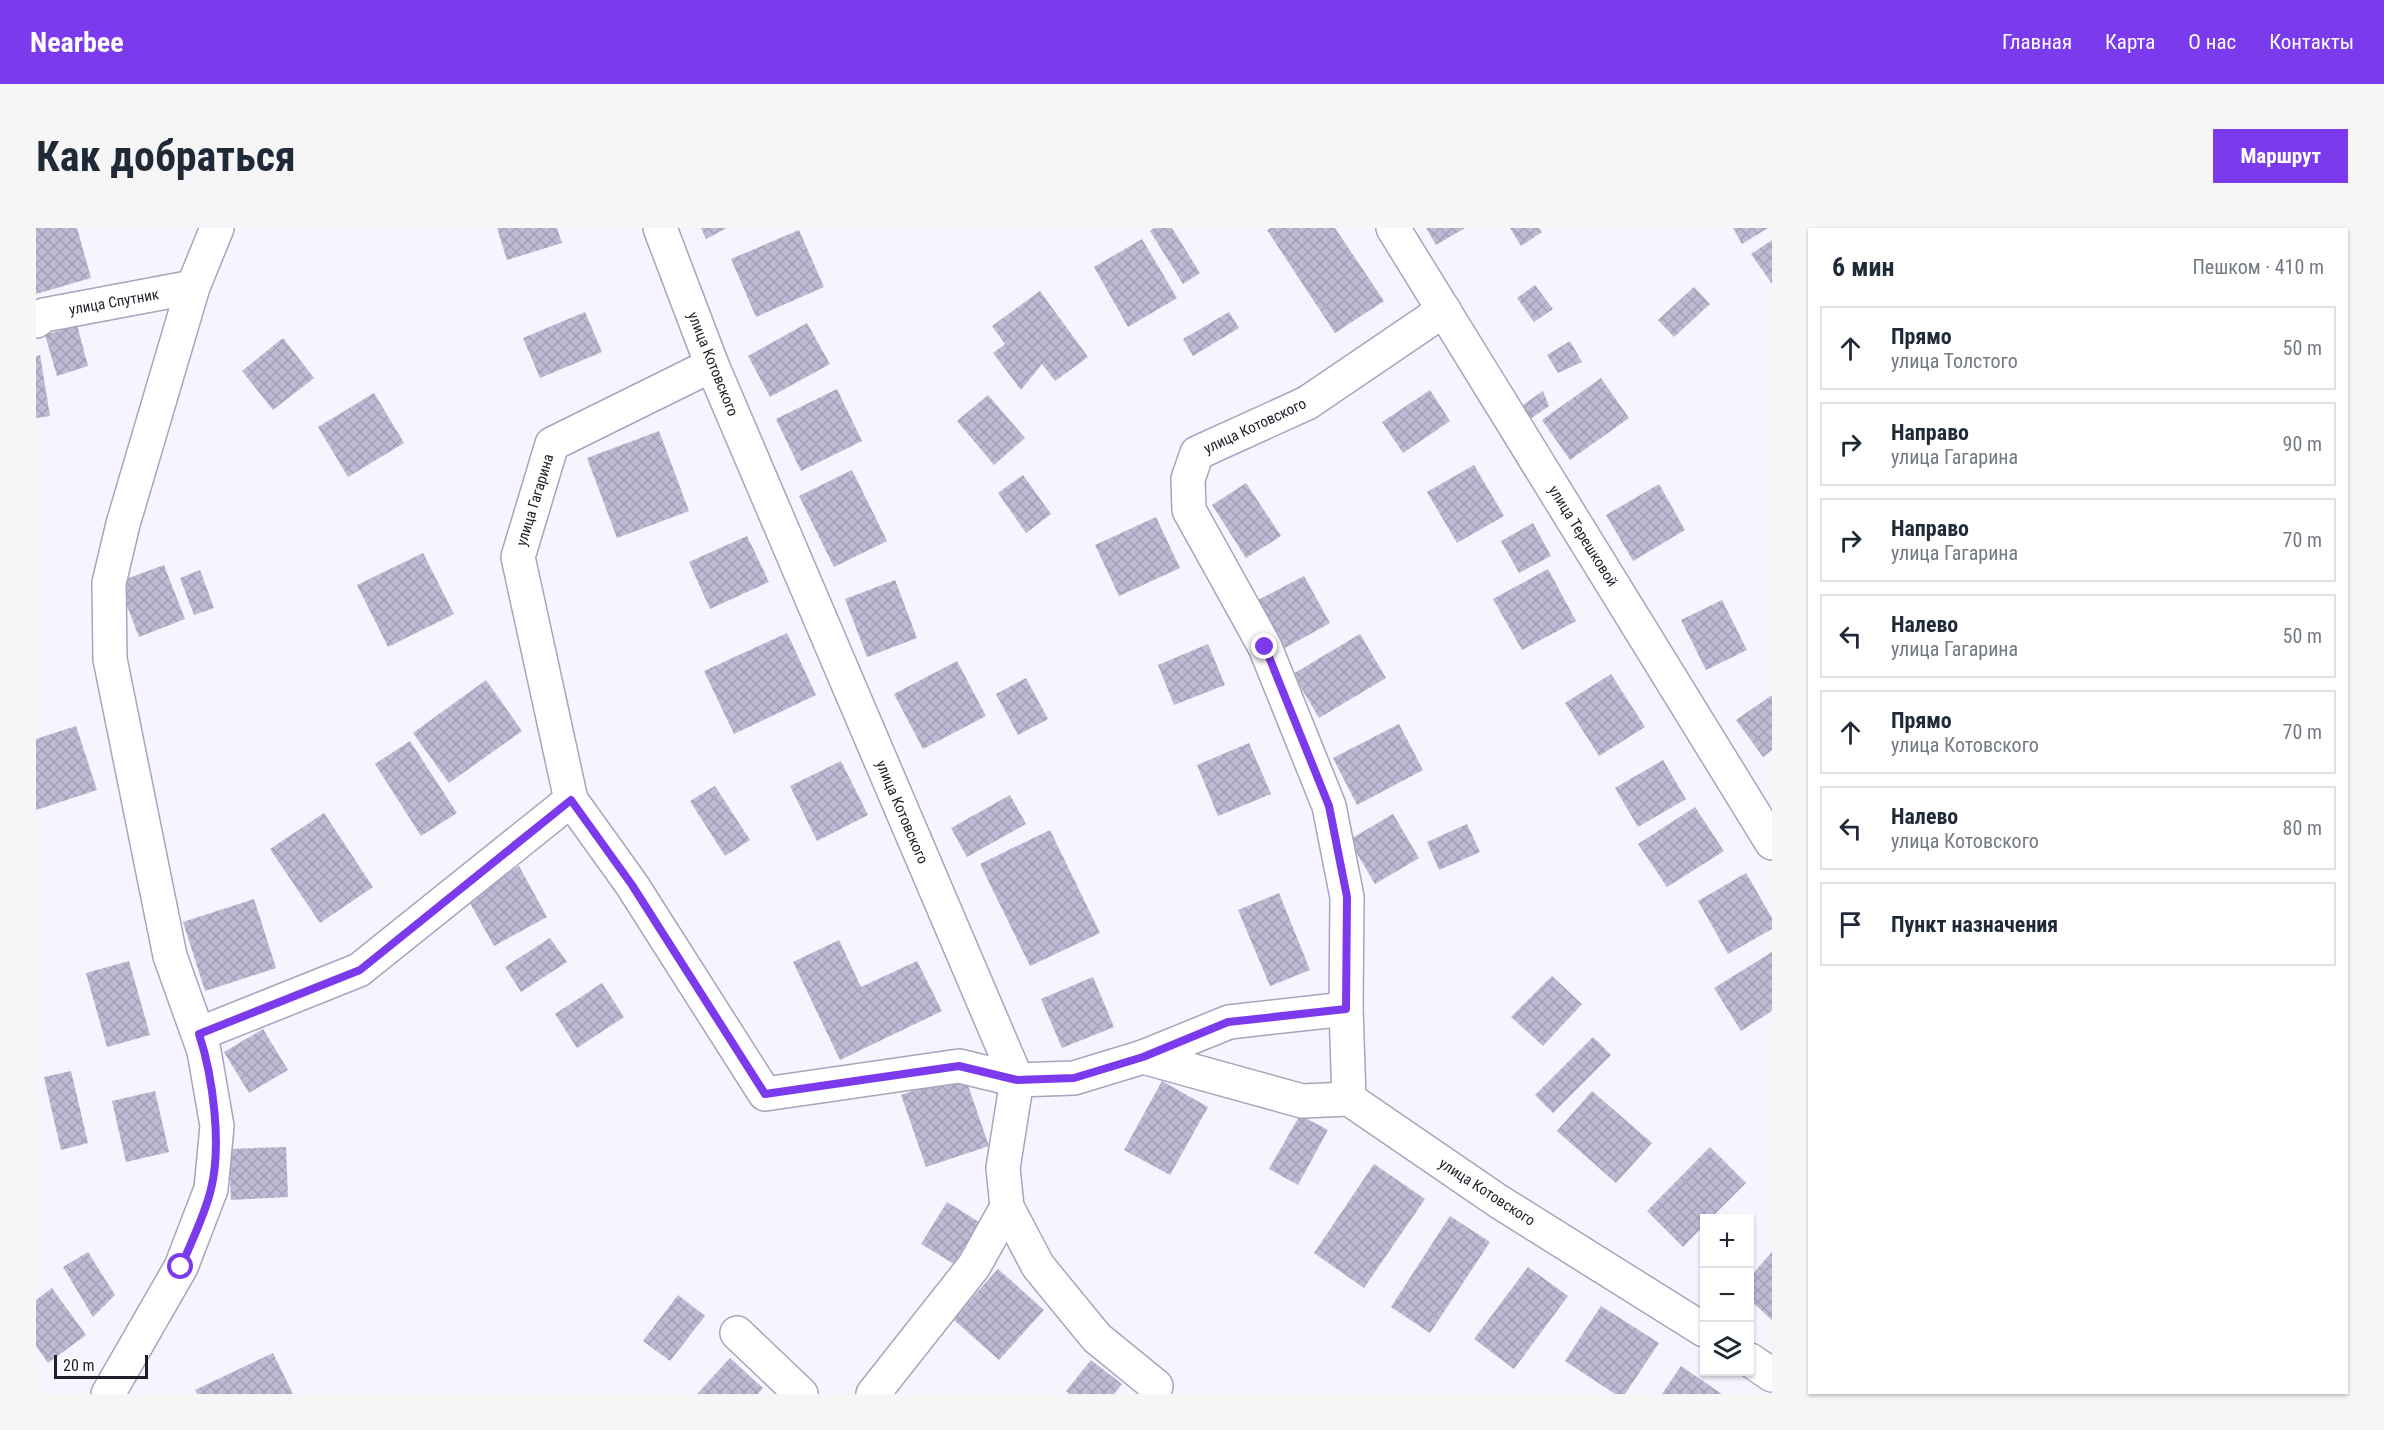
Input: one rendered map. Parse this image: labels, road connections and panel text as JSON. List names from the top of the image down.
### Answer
{
  "streets": {
    "street": [
      "улица Спутник",
      "улица Котовского",
      "улица Гагарина",
      "улица Терешковой"
    ]
  },
  "crossings": [
    ["улица Котовского", "улица Гагарина"],
    ["улица Котовского", "улица Терешковой"]
  ],
  "scale_bar": "20 m",
  "page": {
    "header": "Nearbee",
    "nav": [
      "Главная",
      "Карта",
      "О нас",
      "Контакты"
    ],
    "buttons": "Маршрут",
    "title": "Как добраться",
    "heading": ["6 мин", "Пешком · 410 m"],
    "list": [
      ["Прямо", "улица Толстого", "50 m"],
      ["Направо", "улица Гагарина", "90 m"],
      ["Направо", "улица Гагарина", "70 m"],
      ["Налево", "улица Гагарина", "50 m"],
      ["Прямо", "улица Котовского", "70 m"],
      ["Налево", "улица Котовского", "80 m"],
      "Пункт назначения"
    ],
    "map_buttons": ["+", "−"],
    "scale": "20 m"
  }
}
